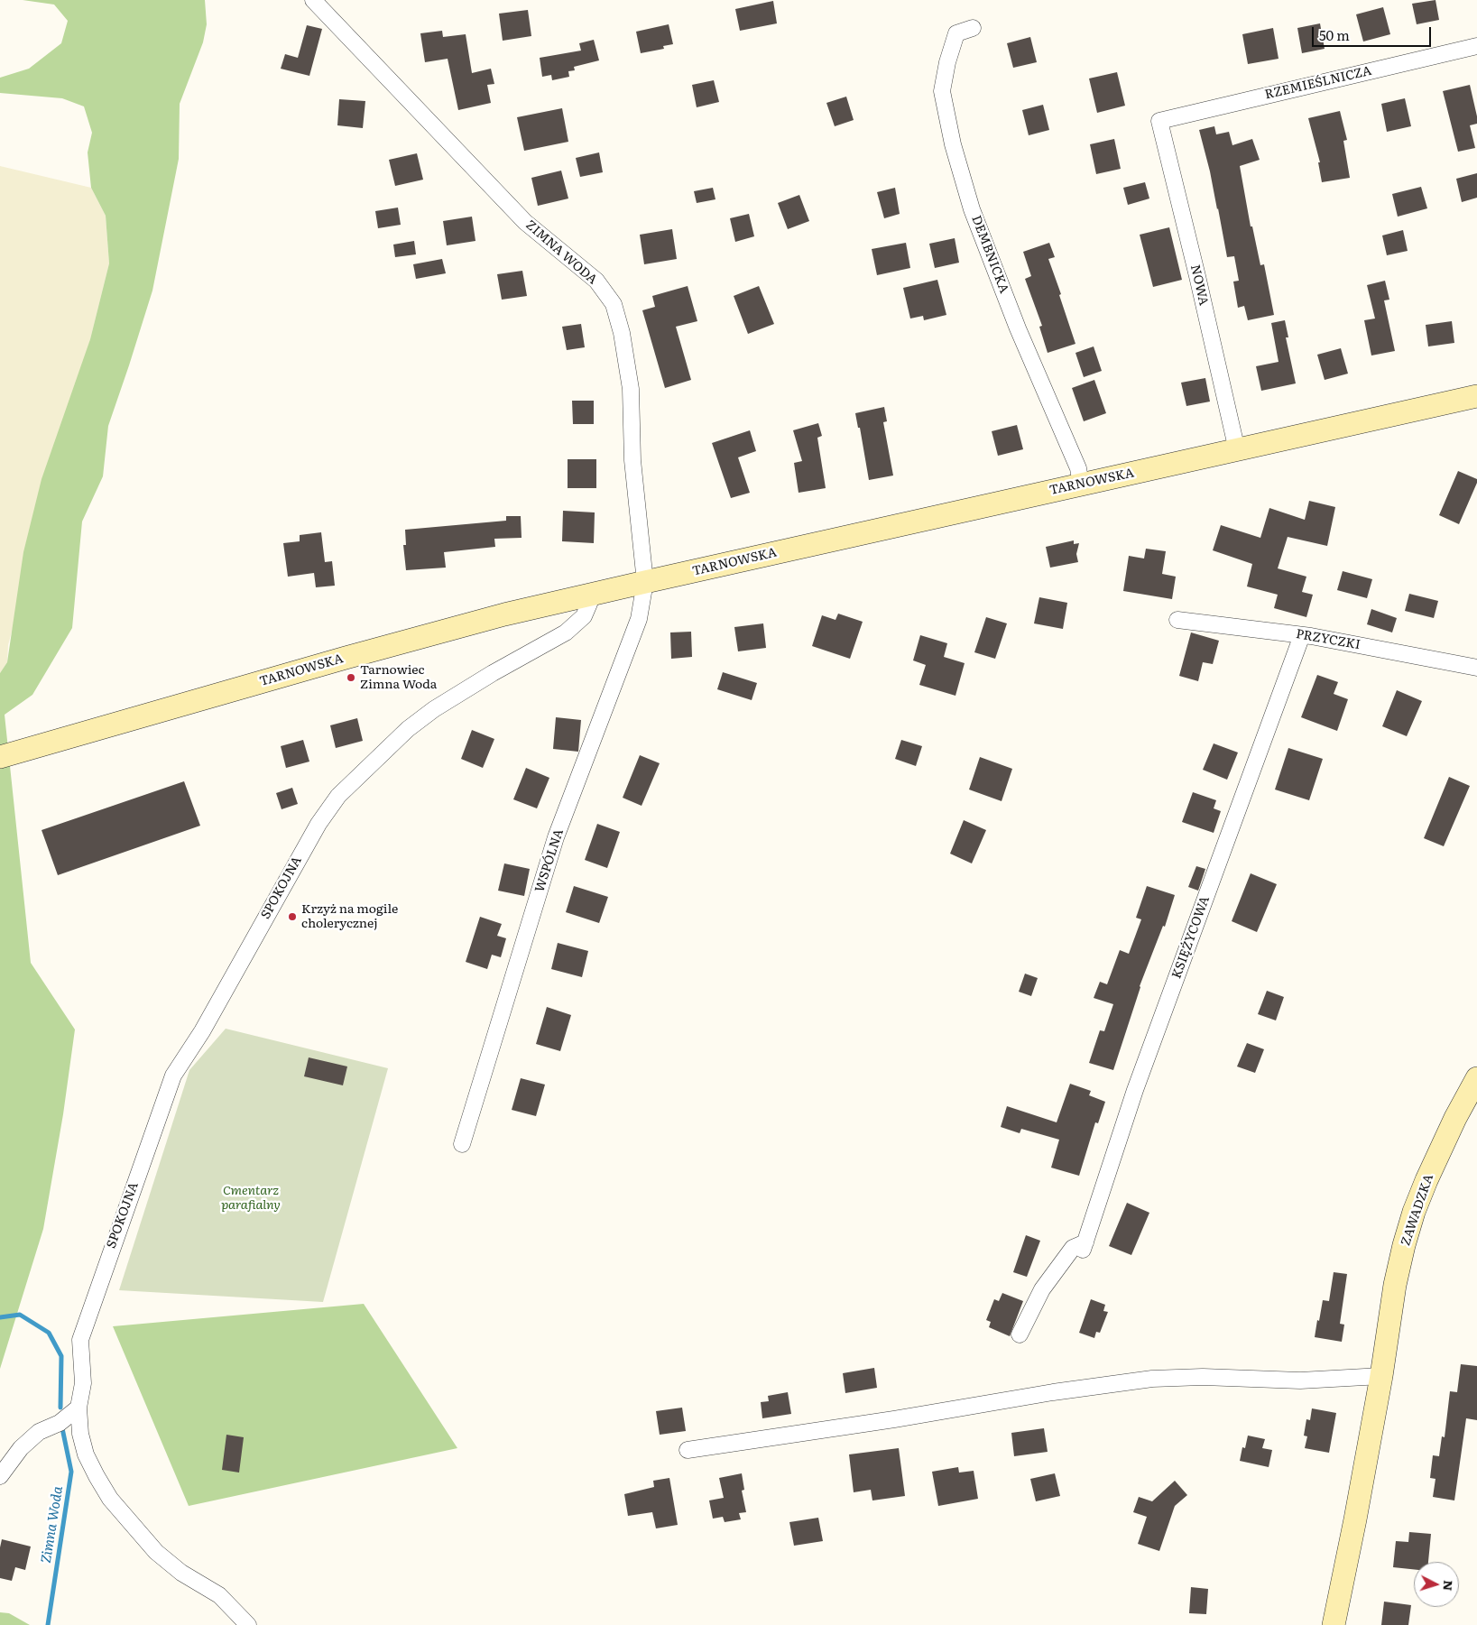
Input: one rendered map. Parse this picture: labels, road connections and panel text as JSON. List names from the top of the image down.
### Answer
{
  "streets": {
    "main road": ["TARNOWSKA", "ZAWADZKA"],
    "street": [
      "RZEMIEŚLNICZA",
      "ZIMNA WODA",
      "DEMBNICKA",
      "NOWA",
      "PRZYCZKI",
      "WSPÓLNA",
      "SPOKOJNA",
      "KSIĘŻYCOWA"
    ]
  },
  "crossings": [
    ["RZEMIEŚLNICZA", "NOWA"],
    ["ZIMNA WODA", "TARNOWSKA"],
    ["ZIMNA WODA", "WSPÓLNA"],
    ["DEMBNICKA", "TARNOWSKA"],
    ["NOWA", "TARNOWSKA"],
    ["TARNOWSKA", "WSPÓLNA"],
    ["TARNOWSKA", "SPOKOJNA"],
    ["PRZYCZKI", "KSIĘŻYCOWA"]
  ],
  "water": ["Zimna Woda"],
  "parks": ["Cmentarz parafialny"],
  "places": ["Tarnowiec Zimna Woda", "Krzyż na mogile cholerycznej"],
  "scale_bar": "50 m",
  "north": "right"
}
